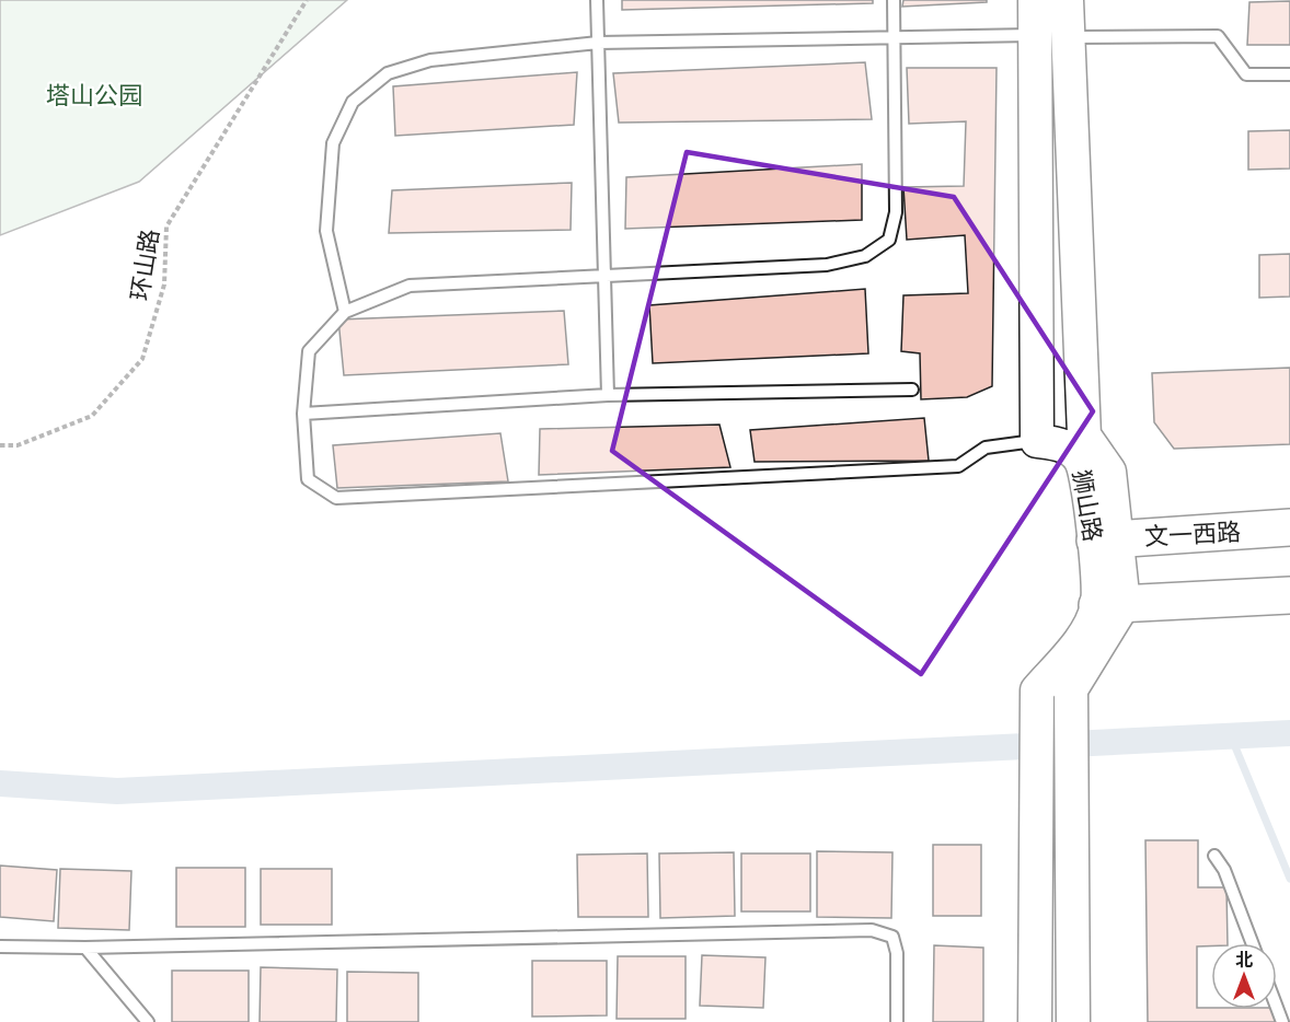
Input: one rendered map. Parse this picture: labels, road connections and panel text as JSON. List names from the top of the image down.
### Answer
{
  "streets": {
    "main road": ["狮山路", "文一西路"],
    "path": ["环山路"]
  },
  "crossings": [
    ["狮山路", "文一西路"]
  ],
  "parks": ["塔山公园"],
  "north": "top"
}
